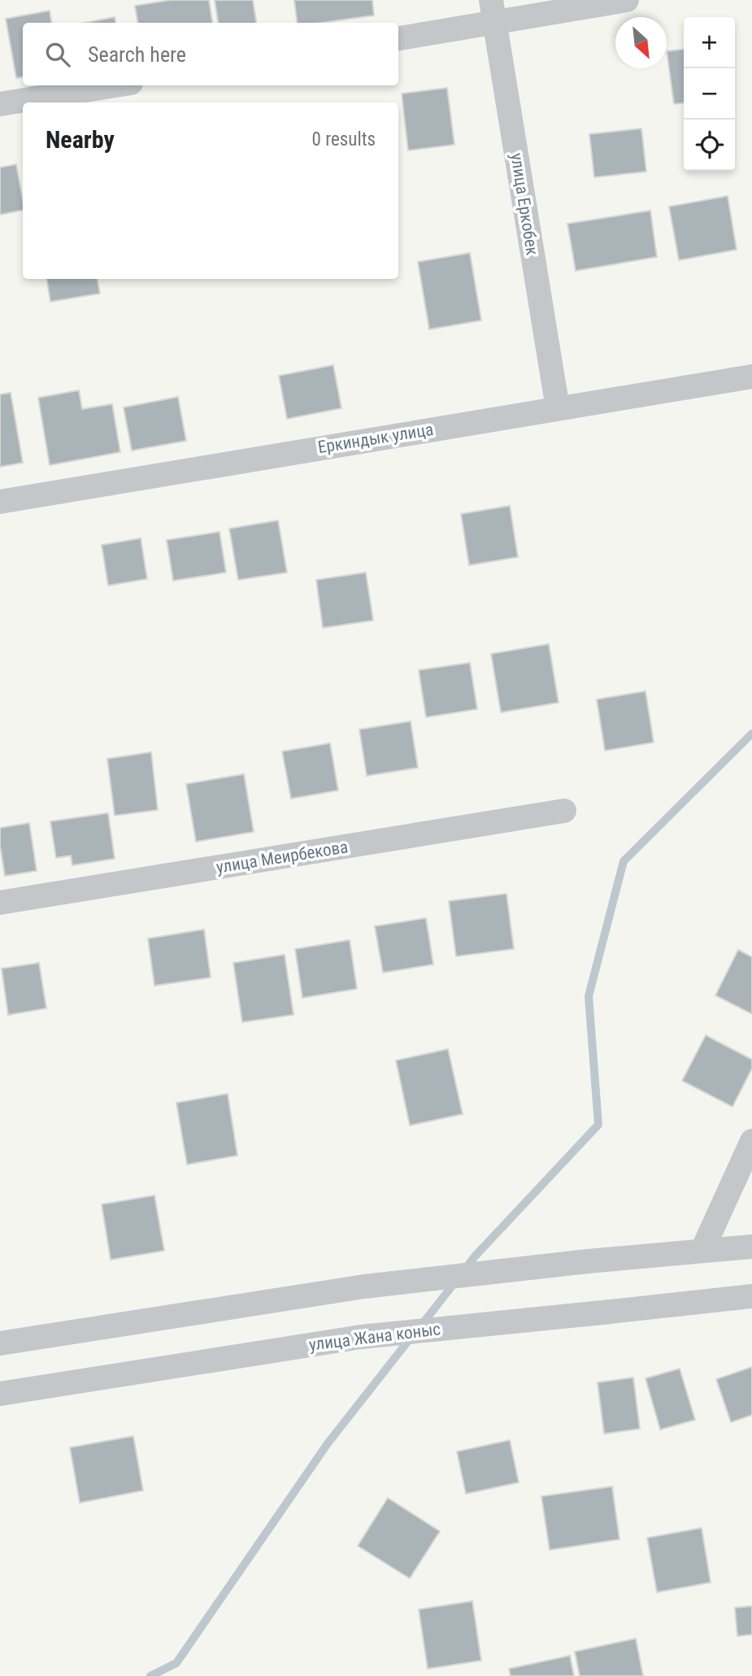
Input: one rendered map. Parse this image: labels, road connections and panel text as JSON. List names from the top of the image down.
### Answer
{
  "streets": {
    "street": [
      "улица Еркобек",
      "Еркиндык улица",
      "улица Меирбекова",
      "улица Жана коныс"
    ]
  },
  "crossings": [
    ["улица Еркобек", "Еркиндык улица"]
  ],
  "north": "bottom right",
  "page": {
    "map_buttons": ["+", "−"],
    "search": "Search here",
    "heading": ["Nearby", "0 results"]
  }
}
